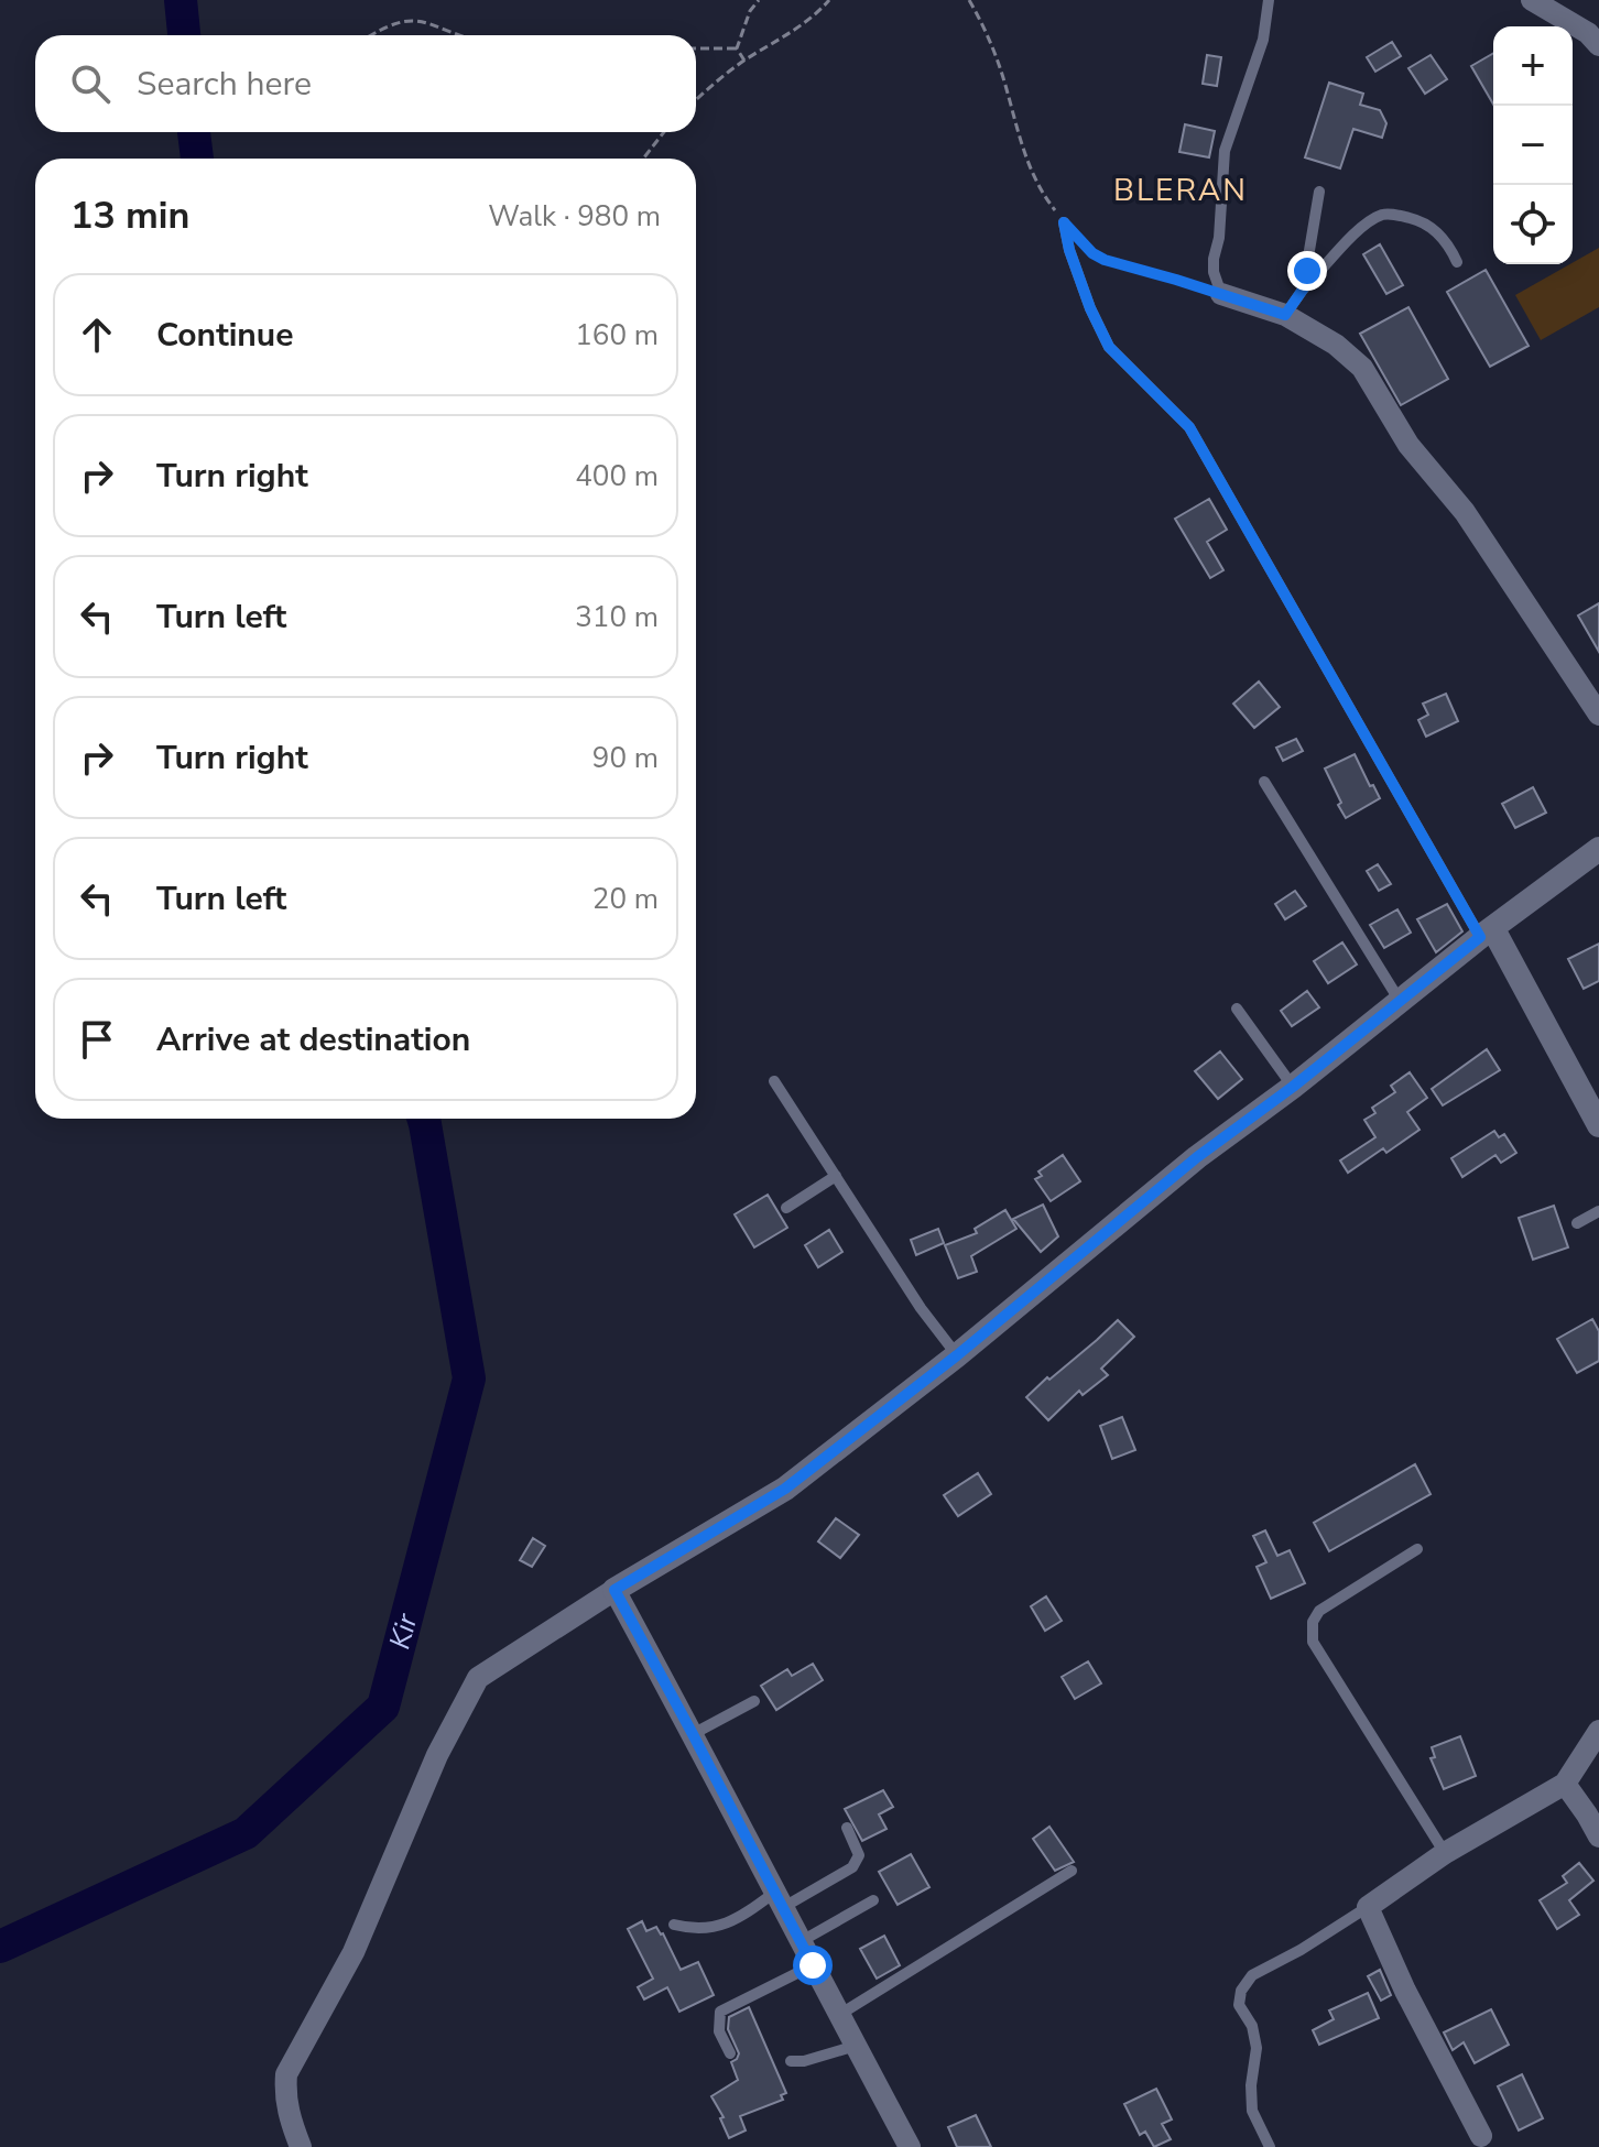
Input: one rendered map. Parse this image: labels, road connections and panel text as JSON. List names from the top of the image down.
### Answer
{
  "districts": ["BLERAN"],
  "water": ["Kir"],
  "page": {
    "map_buttons": ["+", "−"],
    "search": "Search here",
    "heading": ["13 min", "Walk · 980 m"],
    "list": [
      ["Continue", "160 m"],
      ["Turn right", "400 m"],
      ["Turn left", "310 m"],
      ["Turn right", "90 m"],
      ["Turn left", "20 m"],
      "Arrive at destination"
    ]
  }
}
